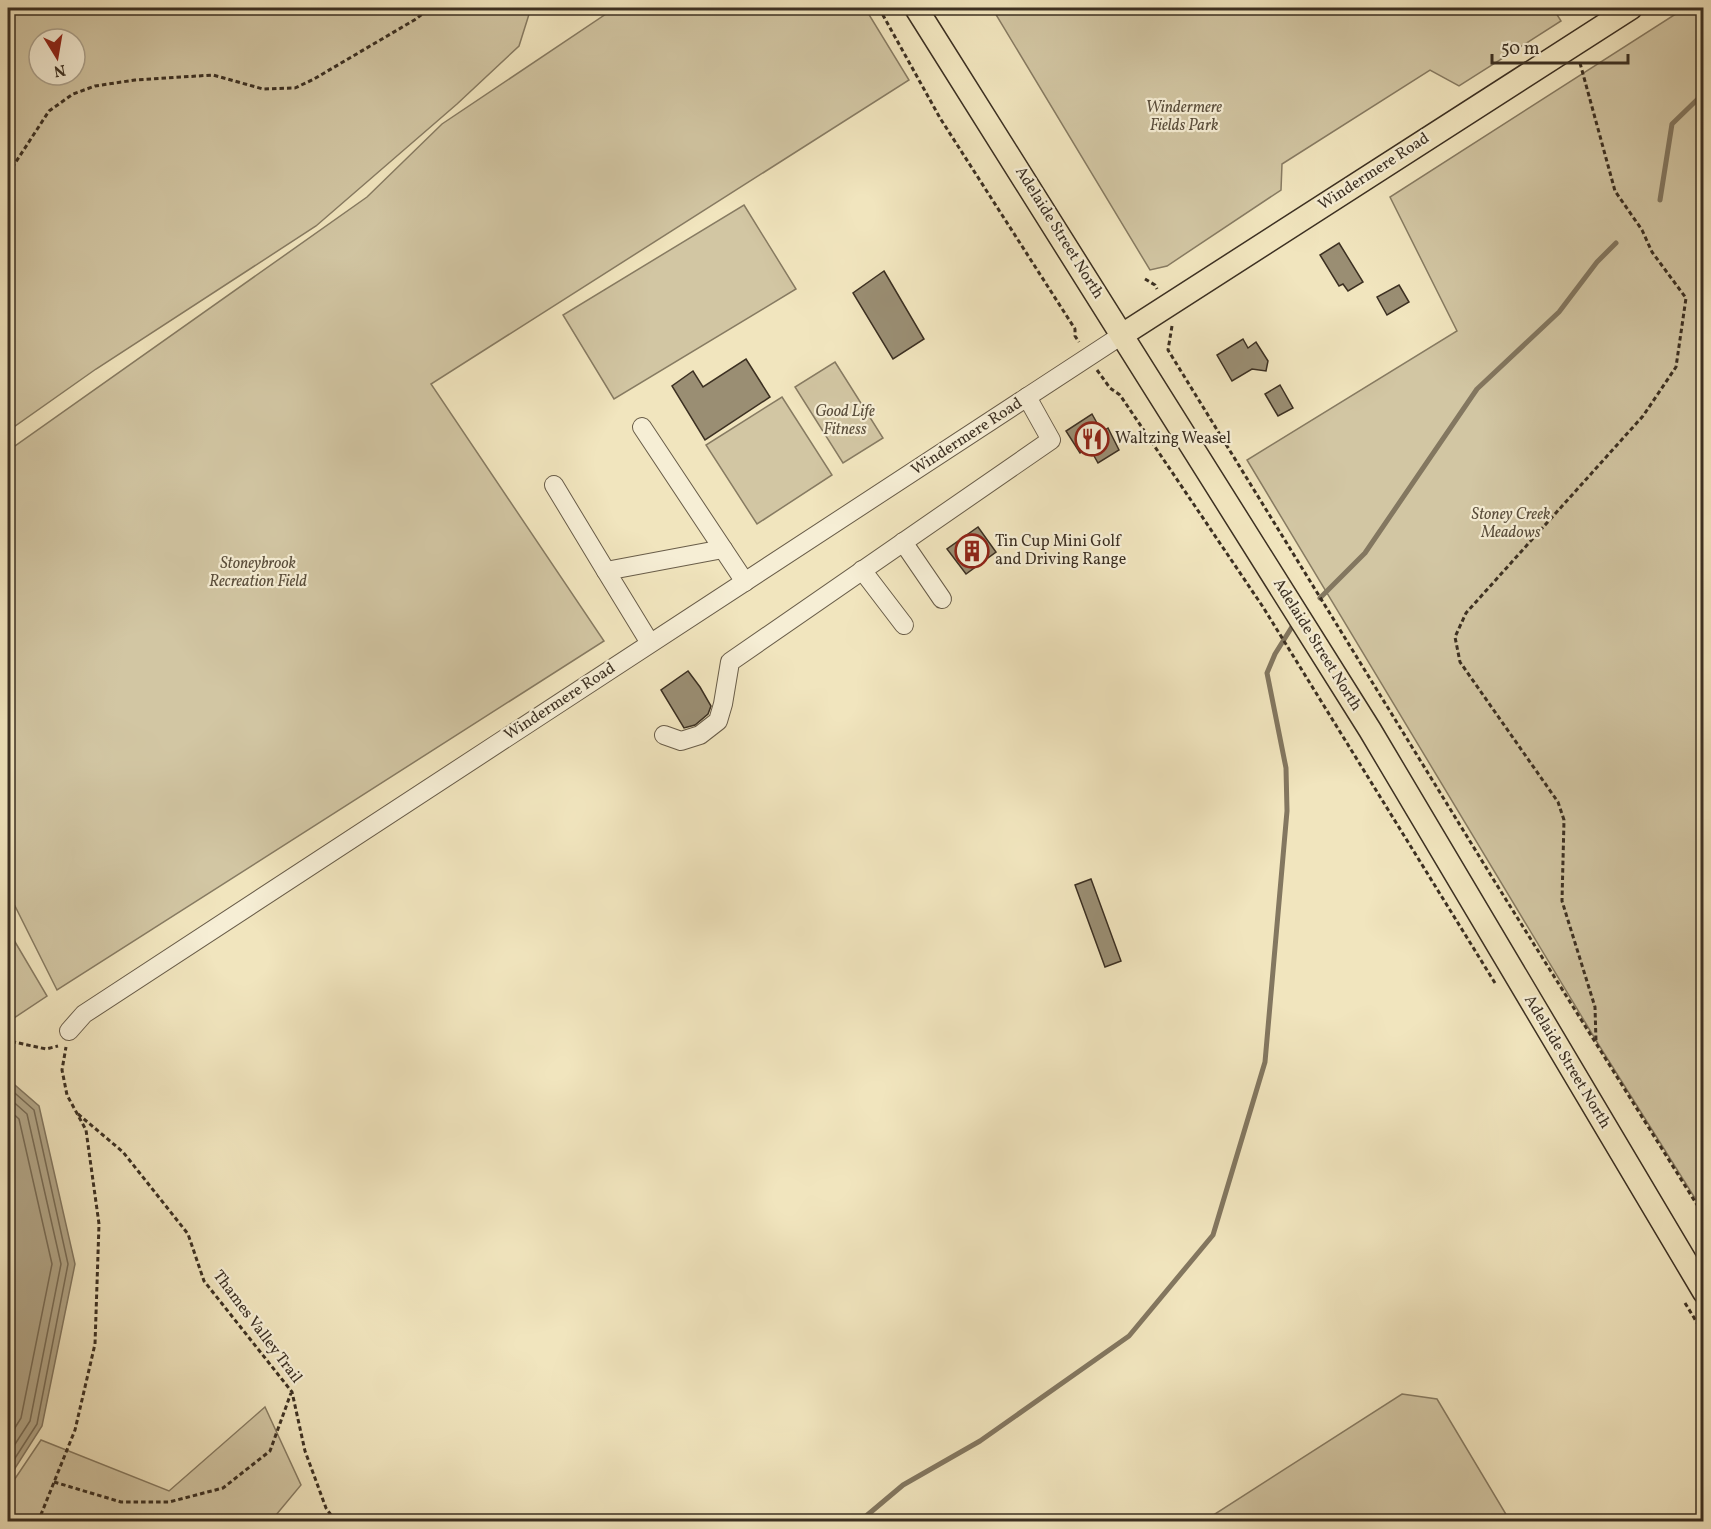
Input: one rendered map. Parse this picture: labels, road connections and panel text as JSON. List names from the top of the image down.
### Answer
{
  "streets": {
    "main road": ["Windermere Road", "Adelaide Street North"],
    "path": ["Thames Valley Trail"]
  },
  "crossings": [
    ["Windermere Road", "Adelaide Street North"]
  ],
  "parks": [
    "Windermere Fields Park",
    "Good Life Fitness",
    "Stoney Creek Meadows",
    "Stoneybrook Recreation Field"
  ],
  "places": {
    "restaurant": ["Waltzing Weasel"],
    "building": ["Tin Cup Mini Golf and Driving Range"]
  },
  "scale_bar": "50 m",
  "north": "bottom"
}
